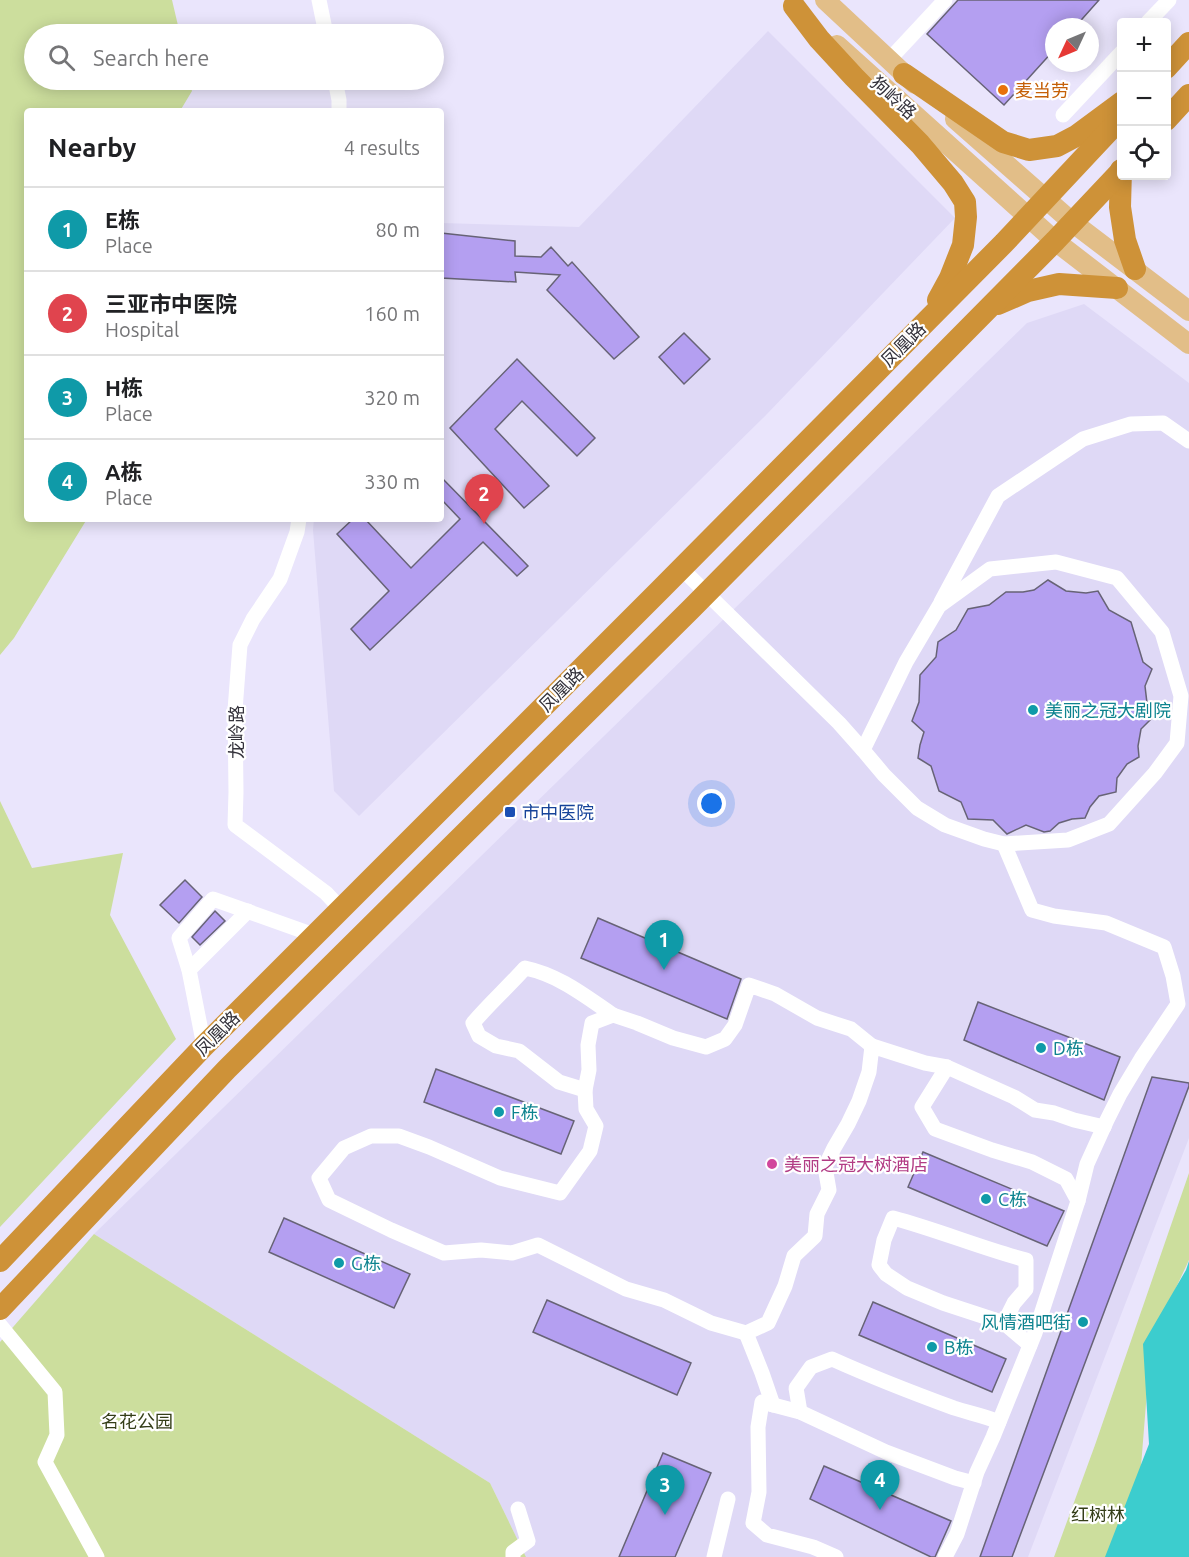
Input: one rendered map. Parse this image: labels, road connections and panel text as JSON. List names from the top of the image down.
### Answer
{
  "streets": {
    "highway": ["凤凰路"],
    "main road": ["狗岭路"],
    "street": ["龙岭路"]
  },
  "crossings": [
    ["狗岭路", "凤凰路"],
    ["凤凰路", "龙岭路"]
  ],
  "parks": ["名花公园", "红树林"],
  "places": {
    "other": [
      "麦当劳",
      "美丽之冠大剧院",
      "D栋",
      "F栋",
      "美丽之冠大树酒店",
      "C栋",
      "G栋",
      "风情酒吧街",
      "B栋"
    ],
    "transit": ["市中医院"]
  },
  "north": "bottom left",
  "page": {
    "map_buttons": ["+", "−"],
    "search": "Search here",
    "heading": ["Nearby", "4 results"],
    "list": [
      {
        "mark": "1",
        "name": "E栋",
        "note": "Place",
        "value": "80 m"
      },
      {
        "mark": "2",
        "name": "三亚市中医院",
        "note": "Hospital",
        "value": "160 m"
      },
      {
        "mark": "3",
        "name": "H栋",
        "note": "Place",
        "value": "320 m"
      },
      {
        "mark": "4",
        "name": "A栋",
        "note": "Place",
        "value": "330 m"
      }
    ],
    "pins": [
      "2",
      "1",
      "4",
      "3"
    ]
  }
}
